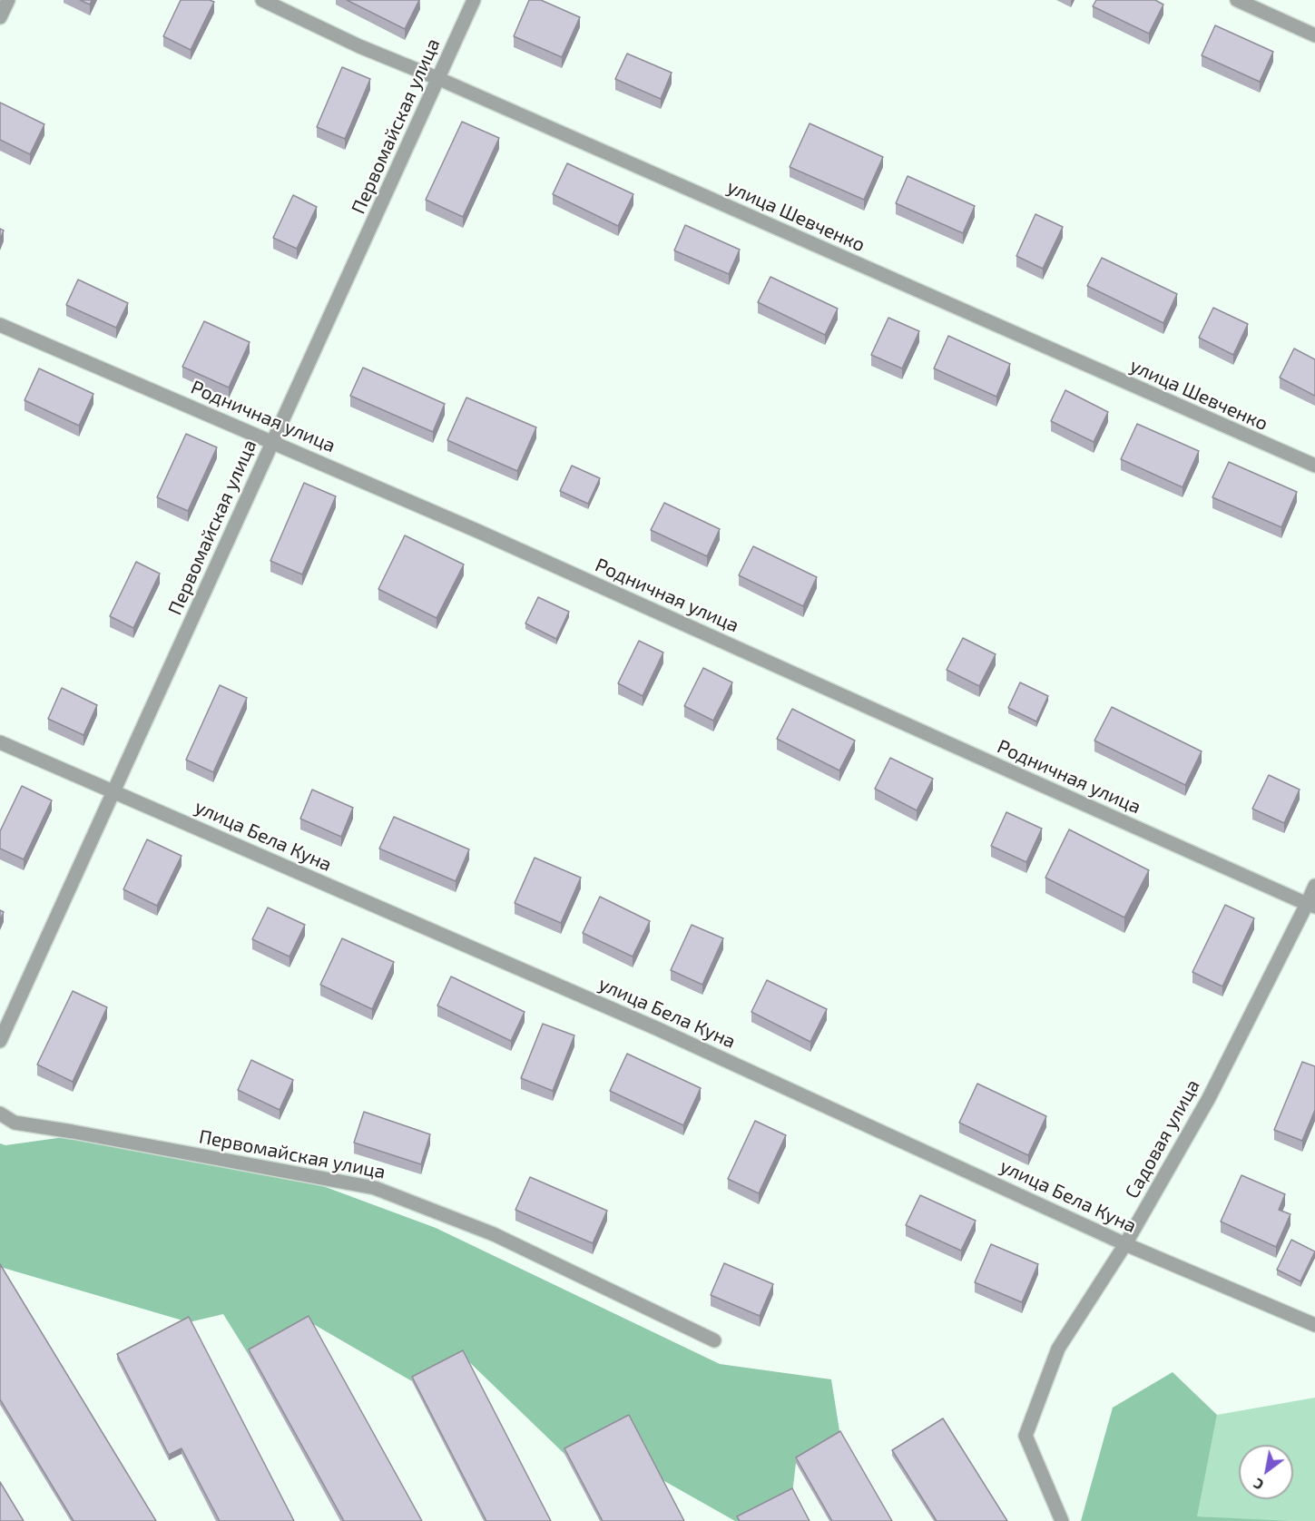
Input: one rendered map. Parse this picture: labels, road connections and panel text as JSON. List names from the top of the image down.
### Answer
{
  "streets": {
    "street": [
      "Первомайская улица",
      "улица Шевченко",
      "Родничная улица",
      "улица Бела Куна",
      "Садовая улица"
    ]
  },
  "crossings": [
    ["Первомайская улица", "улица Шевченко"],
    ["Первомайская улица", "Родничная улица"],
    ["Первомайская улица", "улица Бела Куна"],
    ["Родничная улица", "Садовая улица"],
    ["улица Бела Куна", "Садовая улица"]
  ],
  "north": "bottom left"
}
